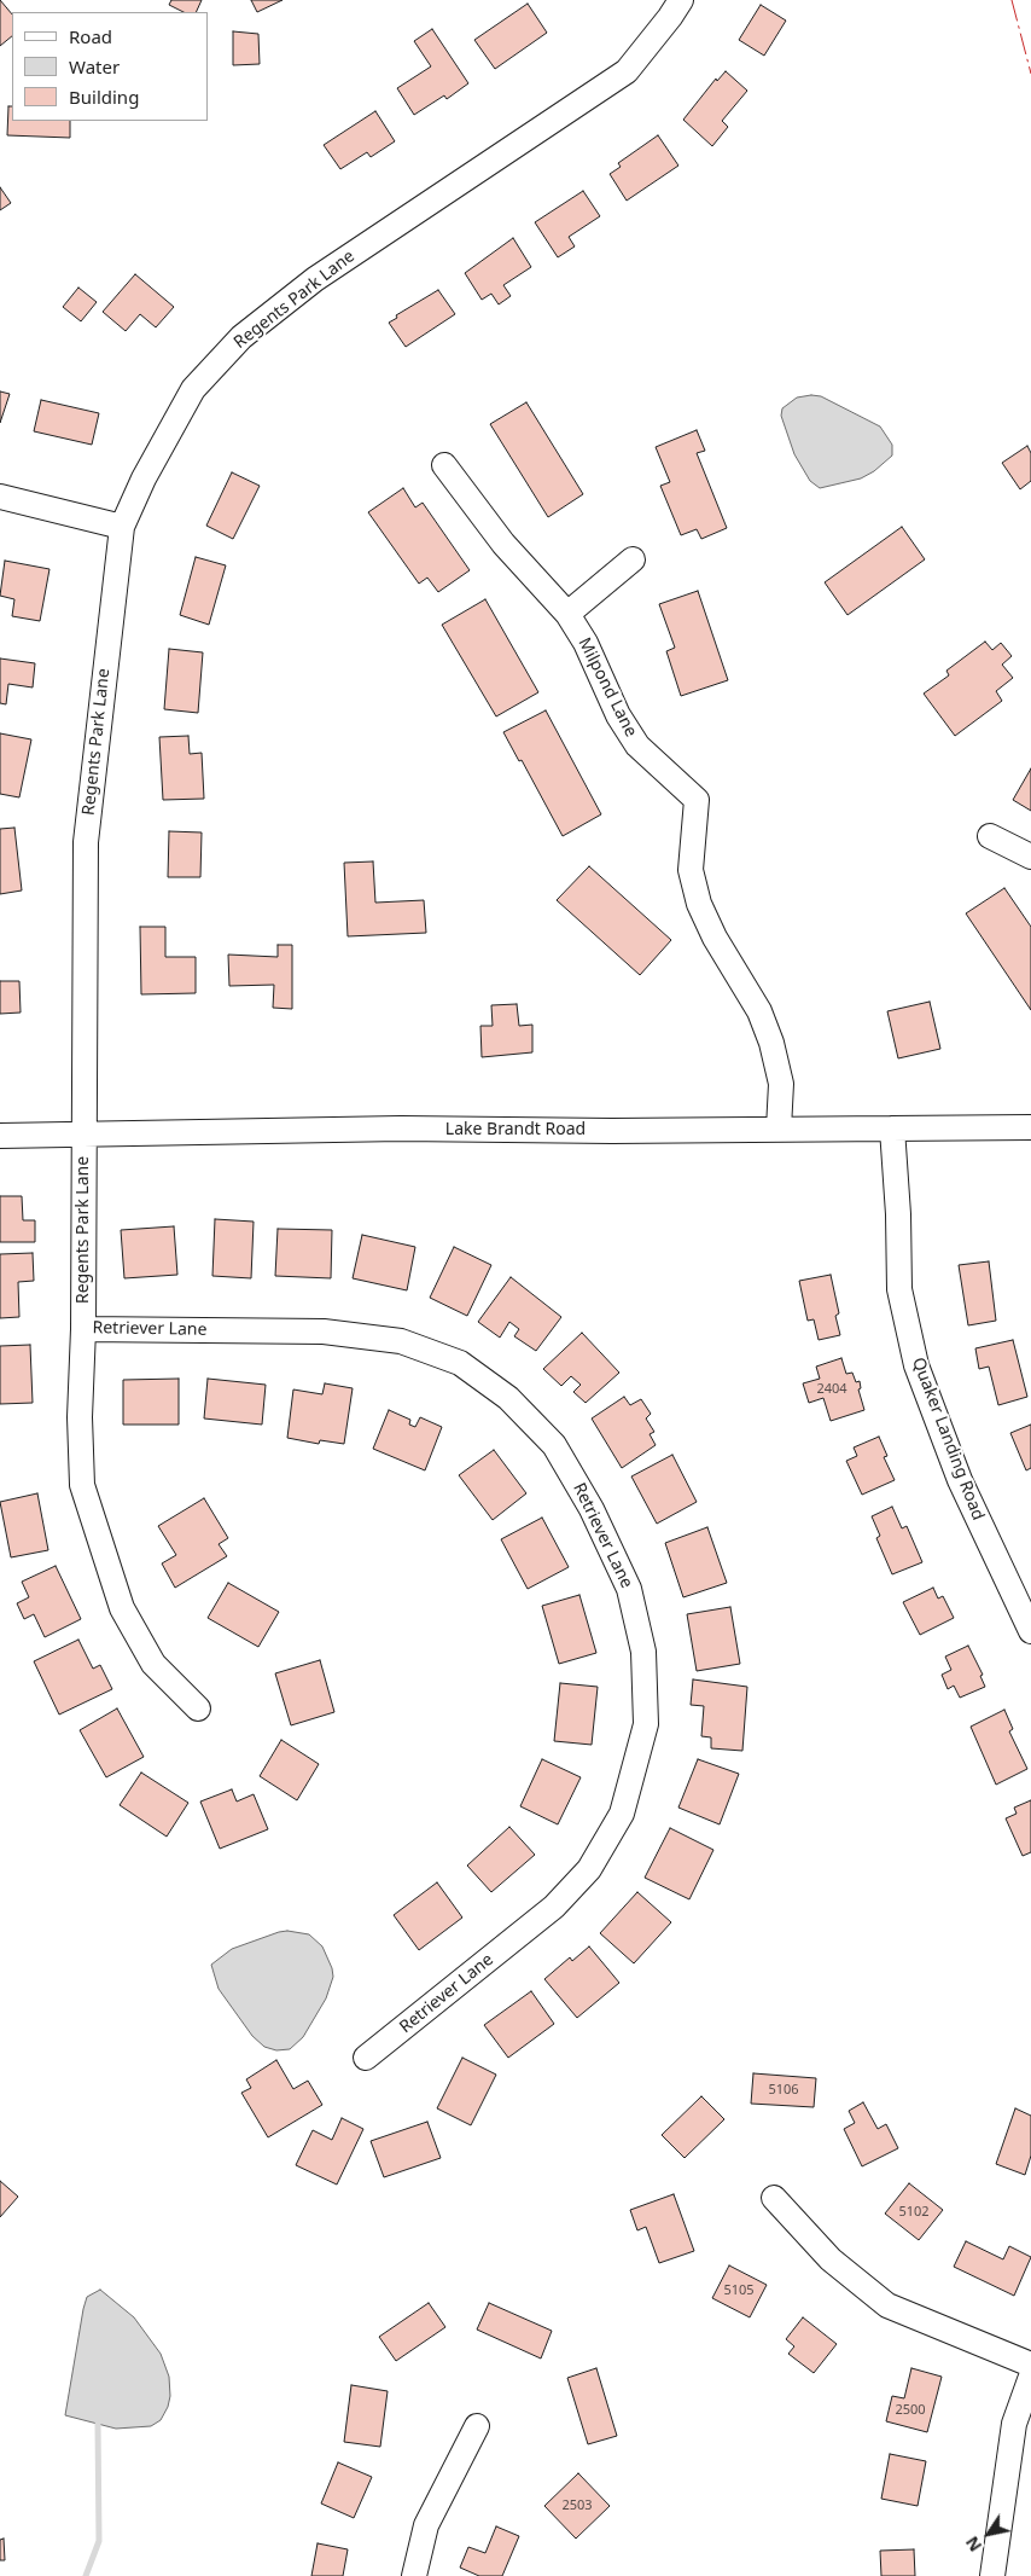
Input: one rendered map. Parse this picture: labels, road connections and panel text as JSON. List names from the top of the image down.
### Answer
{
  "streets": {
    "street": [
      "Regents Park Lane",
      "Milpond Lane",
      "Lake Brandt Road",
      "Retriever Lane",
      "Quaker Landing Road"
    ]
  },
  "crossings": [
    ["Regents Park Lane", "Lake Brandt Road"],
    ["Regents Park Lane", "Retriever Lane"],
    ["Milpond Lane", "Lake Brandt Road"],
    ["Lake Brandt Road", "Quaker Landing Road"]
  ],
  "house_numbers": [
    "2404",
    "5106",
    "5102",
    "5105",
    "2500",
    "2503"
  ],
  "legend": ["Road", "Water", "Building"],
  "north": "bottom left"
}
